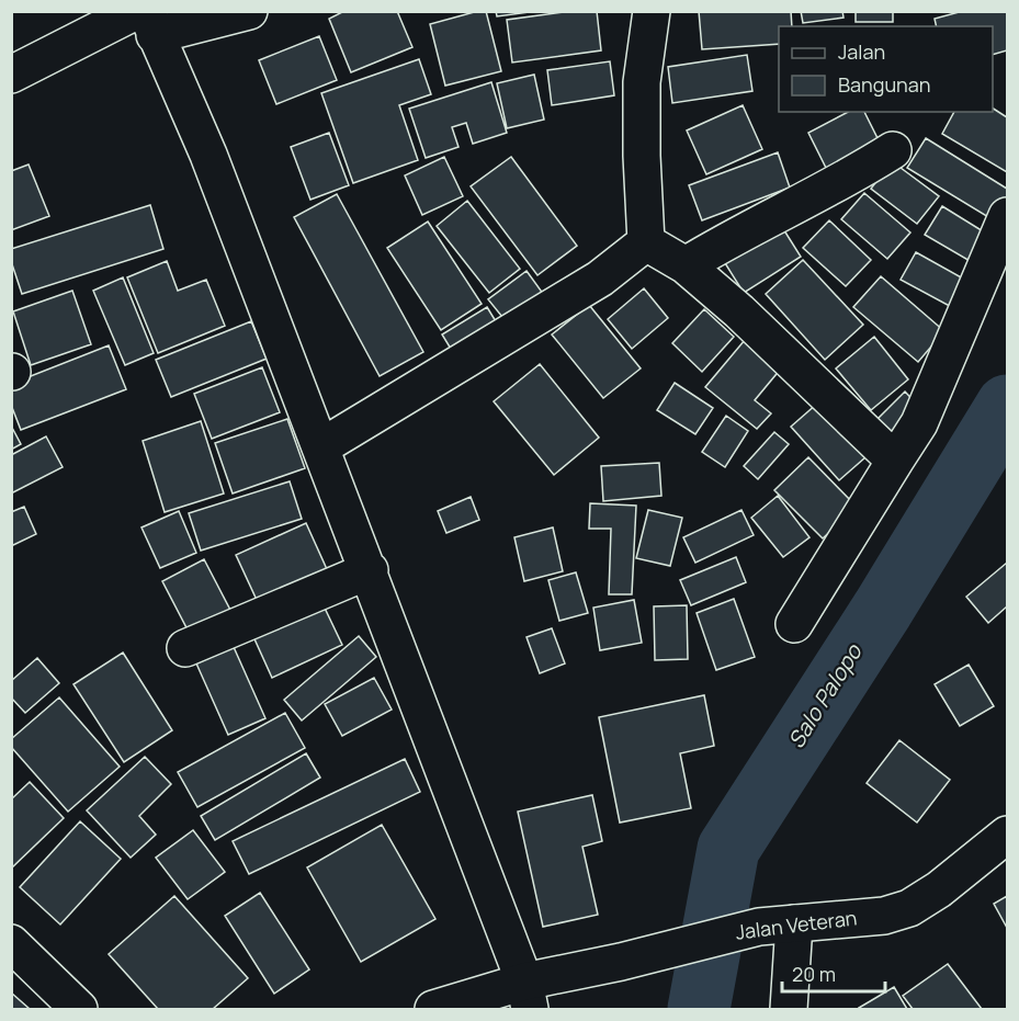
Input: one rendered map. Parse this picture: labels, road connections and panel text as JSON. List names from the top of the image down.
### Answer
{
  "streets": {
    "main road": ["Jalan Veteran"]
  },
  "water": ["Salo Palopo"],
  "legend": ["Jalan", "Bangunan"],
  "scale_bar": "20 m"
}
